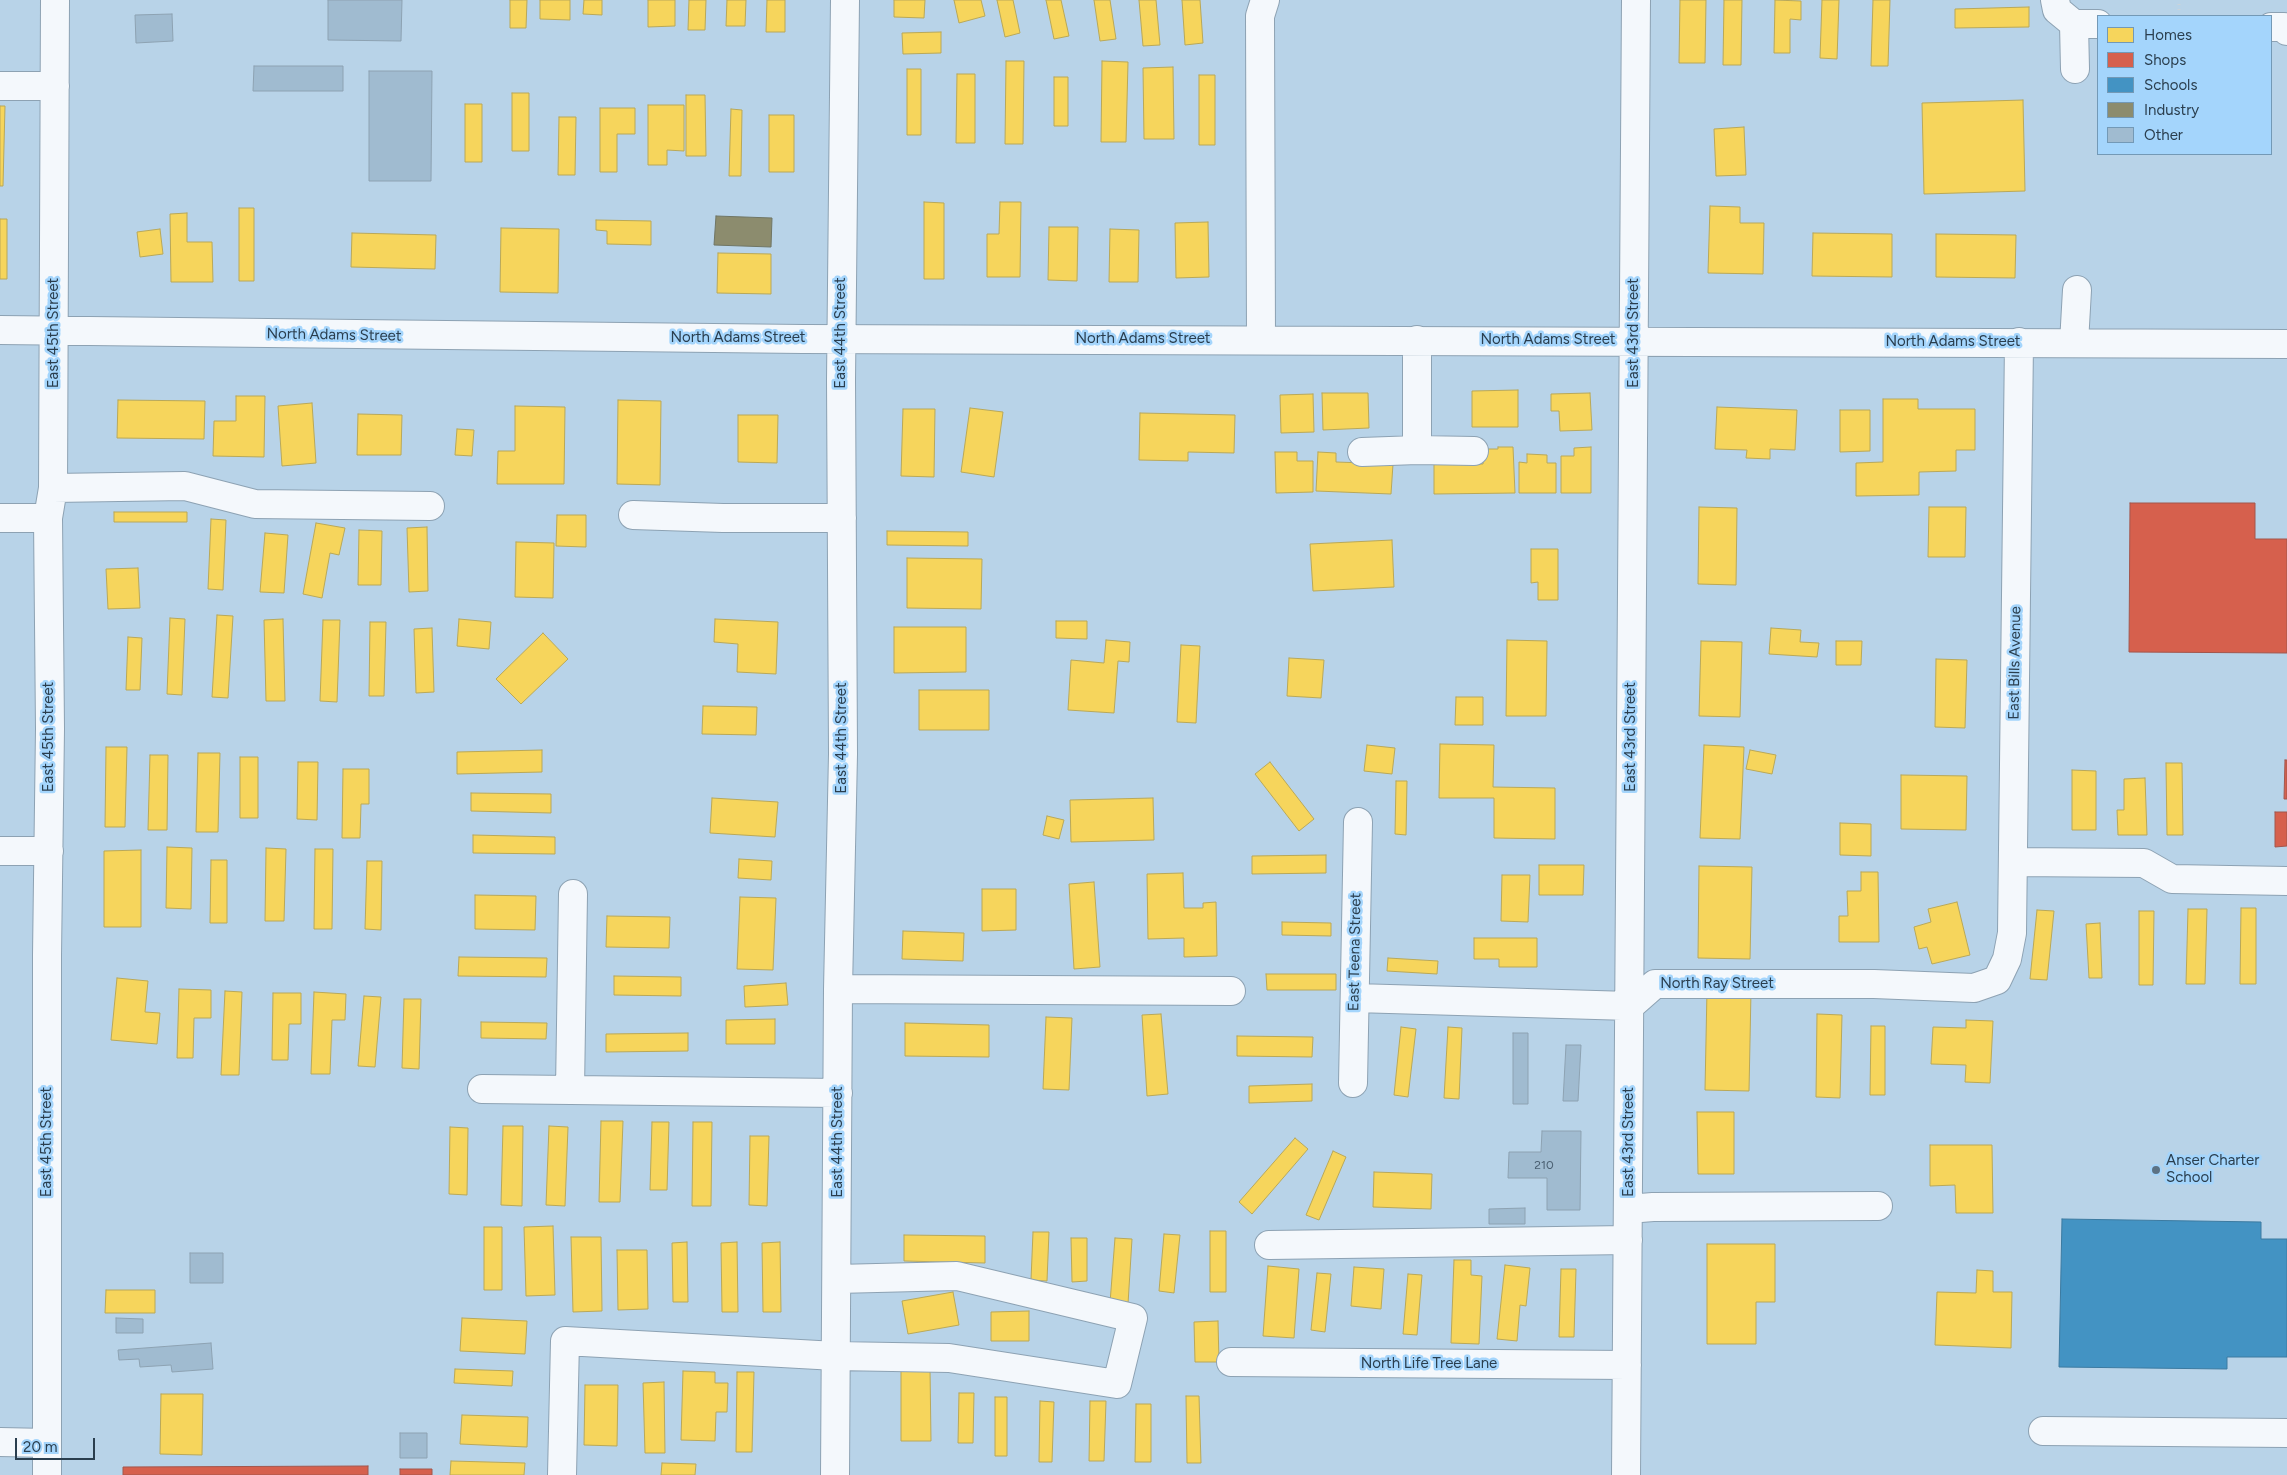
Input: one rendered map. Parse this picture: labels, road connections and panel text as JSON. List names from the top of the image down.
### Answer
{
  "streets": {
    "street": [
      "East 45th Street",
      "East 44th Street",
      "East 43rd Street",
      "North Adams Street",
      "East Bills Avenue",
      "East Teena Street",
      "North Ray Street",
      "North Life Tree Lane"
    ]
  },
  "crossings": [
    ["East 45th Street", "North Adams Street"],
    ["East 44th Street", "North Adams Street"],
    ["East 43rd Street", "North Adams Street"],
    ["East 43rd Street", "North Ray Street"],
    ["East 43rd Street", "North Life Tree Lane"],
    ["North Adams Street", "East Bills Avenue"],
    ["East Bills Avenue", "North Ray Street"]
  ],
  "places": ["Anser Charter School"],
  "house_numbers": ["210"],
  "legend": [
    "Homes",
    "Shops",
    "Schools",
    "Industry",
    "Other"
  ],
  "scale_bar": "20 m"
}
